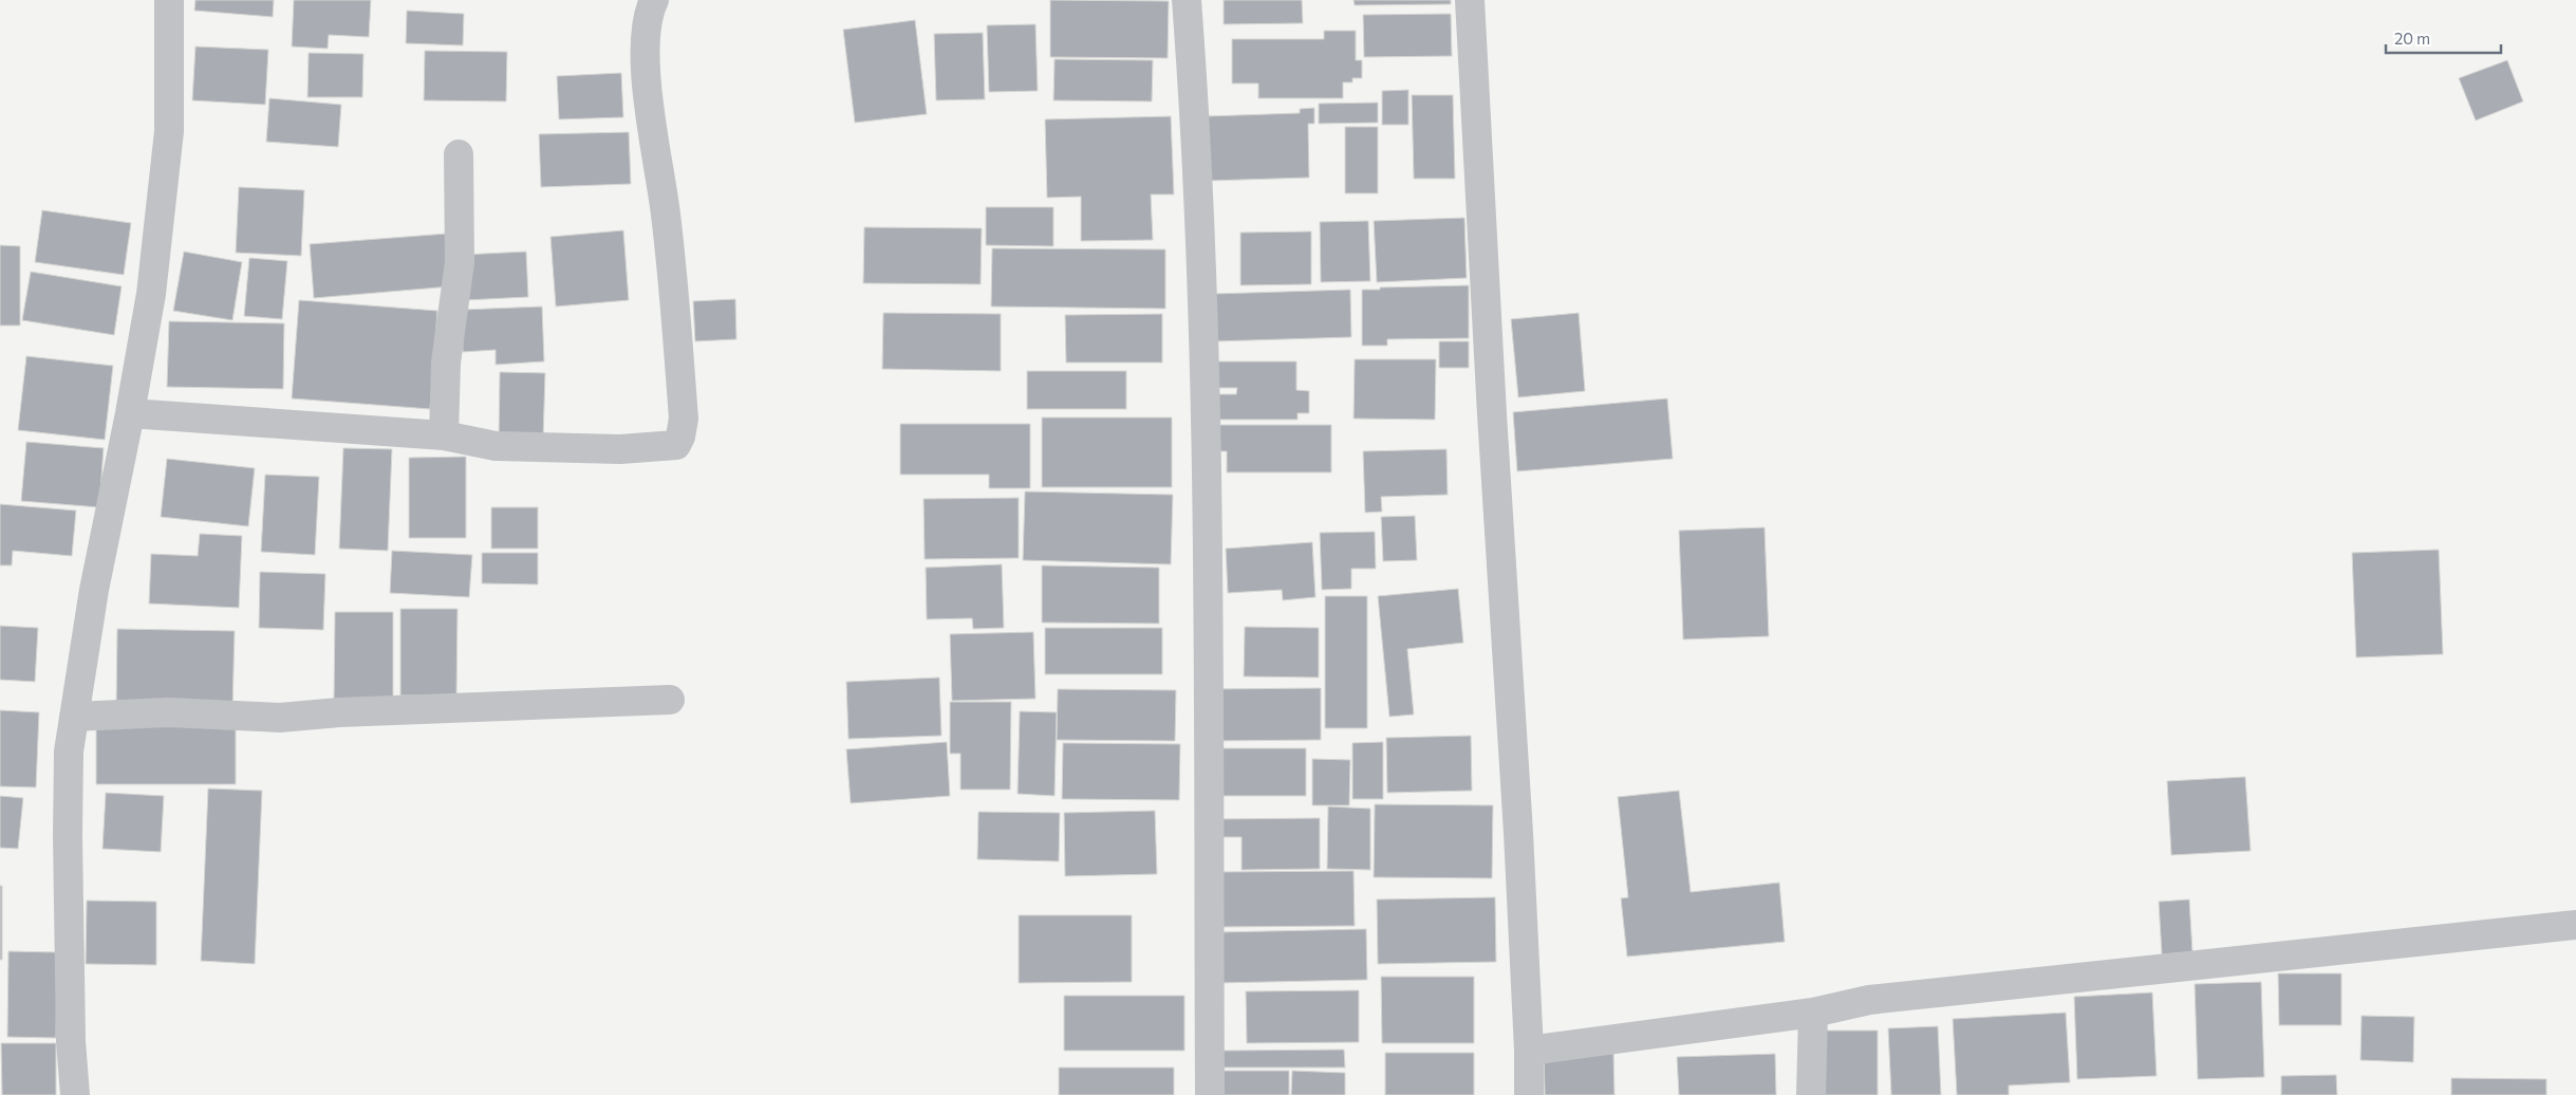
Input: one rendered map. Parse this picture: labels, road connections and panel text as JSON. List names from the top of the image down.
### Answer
{
  "scale_bar": "20 m"
}
